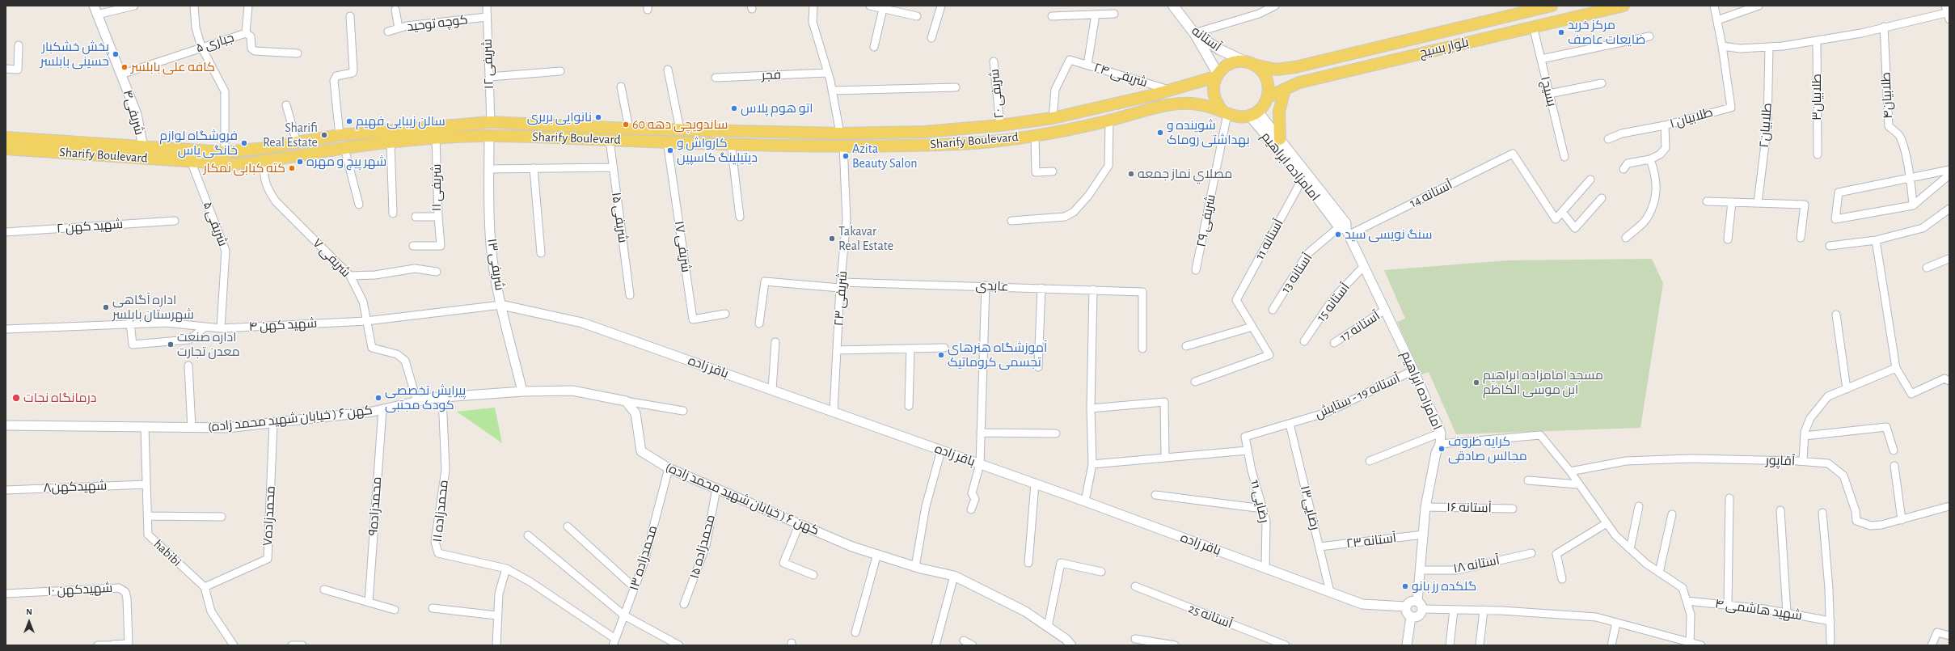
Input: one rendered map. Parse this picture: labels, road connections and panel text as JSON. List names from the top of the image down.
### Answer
{
  "streets": {
    "main road": ["آستانه", "بلوار بسیج", "Sharify Boulevard"],
    "street": [
      "کوچه توحید",
      "جباری ۵",
      "شریفی ۱۲",
      "فجر",
      "شریفی ۲۴",
      "بسیج۱",
      "شریفی ۲۰",
      "طلابیان۴",
      "طلابیان۳",
      "شریفی۴",
      "طلابیان ۱",
      "طلابیان۲",
      "امامزاده ابراهیم",
      "شریفی ۱۱",
      "آستانه 14",
      "شریفی ۱۵",
      "شریفی ۲۹",
      "شریفی ۵",
      "شهید کهن ۲",
      "آستانه 11",
      "شریفی ۱۷",
      "شریفی ۷",
      "شریفی ۱۳",
      "آستانه 13",
      "عابدی",
      "شریفی ۲۳",
      "آستانه 15",
      "شهید کهن ۴",
      "آستانه 17",
      "باقر زاده",
      "آستانه 19 - ستایش",
      "کهن ۶ ( خیابان شهید محمد زاده)",
      "آقاپور",
      "شهیدکهن۸",
      "رضایی 11",
      "محمدزاده۹",
      "رضایی۱۳",
      "آستانه ۱۶",
      "محمدزاده ۱۱",
      "محمدزاده۷",
      "آستانه ۲۳",
      "محمدزاده ۱۵",
      "habibi",
      "محمدزاده ۱۳",
      "آستانه ۱۸",
      "شهیدکهن ۱۰",
      "شهید هاشمی ۴",
      "آستانه 25"
    ]
  },
  "crossings": [
    ["کوچه توحید", "شریفی ۱۲"],
    ["آستانه", "بلوار بسیج"],
    ["آستانه", "Sharify Boulevard"],
    ["آستانه", "امامزاده ابراهیم"],
    ["آستانه", "شریفی ۲۹"],
    ["جباری ۵", "شریفی۴"],
    ["بلوار بسیج", "بسیج۱"],
    ["بلوار بسیج", "Sharify Boulevard"],
    ["بلوار بسیج", "امامزاده ابراهیم"],
    ["بلوار بسیج", "شریفی ۲۹"],
    ["شریفی ۱۲", "Sharify Boulevard"],
    ["شریفی ۲۴", "Sharify Boulevard"],
    ["شریفی ۲۰", "Sharify Boulevard"],
    ["شریفی۴", "Sharify Boulevard"],
    ["Sharify Boulevard", "امامزاده ابراهیم"],
    ["Sharify Boulevard", "شریفی ۱۱"],
    ["Sharify Boulevard", "شریفی ۱۵"],
    ["Sharify Boulevard", "شریفی ۲۹"],
    ["Sharify Boulevard", "شریفی ۵"],
    ["Sharify Boulevard", "شریفی ۱۷"],
    ["Sharify Boulevard", "شریفی ۷"],
    ["Sharify Boulevard", "شریفی ۱۳"],
    ["Sharify Boulevard", "شریفی ۲۳"],
    ["امامزاده ابراهیم", "آستانه 14"],
    ["امامزاده ابراهیم", "شریفی ۲۹"],
    ["امامزاده ابراهیم", "آستانه 11"],
    ["امامزاده ابراهیم", "آستانه 13"],
    ["امامزاده ابراهیم", "آستانه 15"],
    ["امامزاده ابراهیم", "آستانه 17"],
    ["امامزاده ابراهیم", "باقر زاده"],
    ["امامزاده ابراهیم", "آستانه 19 - ستایش"],
    ["امامزاده ابراهیم", "آستانه ۱۶"],
    ["امامزاده ابراهیم", "آستانه ۲۳"],
    ["امامزاده ابراهیم", "آستانه ۱۸"],
    ["آستانه 14", "آستانه 13"],
    ["شریفی ۵", "شهید کهن ۴"],
    ["شریفی ۷", "شهید کهن ۴"],
    ["شریفی ۷", "کهن ۶ ( خیابان شهید محمد زاده)"],
    ["شریفی ۱۳", "شهید کهن ۴"],
    ["شریفی ۱۳", "باقر زاده"],
    ["شریفی ۱۳", "کهن ۶ ( خیابان شهید محمد زاده)"],
    ["عابدی", "شریفی ۲۳"],
    ["شریفی ۲۳", "باقر زاده"],
    ["شهید کهن ۴", "باقر زاده"],
    ["باقر زاده", "رضایی 11"],
    ["باقر زاده", "رضایی۱۳"],
    ["آستانه 19 - ستایش", "رضایی 11"],
    ["آستانه 19 - ستایش", "رضایی۱۳"],
    ["کهن ۶ ( خیابان شهید محمد زاده)", "محمدزاده۹"],
    ["کهن ۶ ( خیابان شهید محمد زاده)", "محمدزاده ۱۱"],
    ["کهن ۶ ( خیابان شهید محمد زاده)", "محمدزاده۷"],
    ["کهن ۶ ( خیابان شهید محمد زاده)", "محمدزاده ۱۵"],
    ["کهن ۶ ( خیابان شهید محمد زاده)", "habibi"],
    ["کهن ۶ ( خیابان شهید محمد زاده)", "محمدزاده ۱۳"],
    ["شهیدکهن۸", "habibi"],
    ["رضایی۱۳", "آستانه ۲۳"],
    ["محمدزاده۷", "habibi"]
  ],
  "places": [
    "مرکز خرید ضایعات عاصف",
    "پخش خشکبار حسینی بابلسر",
    "کافه علی بابلسر",
    "اتو هوم پلاس",
    "نانوایی بربری",
    "سالن زیبایی فهیم",
    "ساندویچی دهه 60",
    "شوینده و بهداشتی روماک",
    "Sharifi Real Estate",
    "فروشگاه لوازم خانگی یاس",
    "کارواش و دیتیلینگ کاسپین",
    "Azita Beauty Salon",
    "شهر پیچ و مهره",
    "کته کبابی نمکار",
    "مصلاي نماز جمعه",
    "سنگ نویسی سید",
    "Takavar Real Estate",
    "اداره آگاهی شهرستان بابلسر",
    "اداره صنعت معدن تجارت",
    "آموزشگاه هنرهای تجسمی کروماتیک",
    "مسجد امامزاده ابراهیم ابن موسی الکاظم",
    "درمانگاه نجات",
    "پیرایش تخصصی کودک مجتبی",
    "کرایه ظروف مجالس صادقی",
    "گلکده رز بانو"
  ],
  "north": "top"
}
